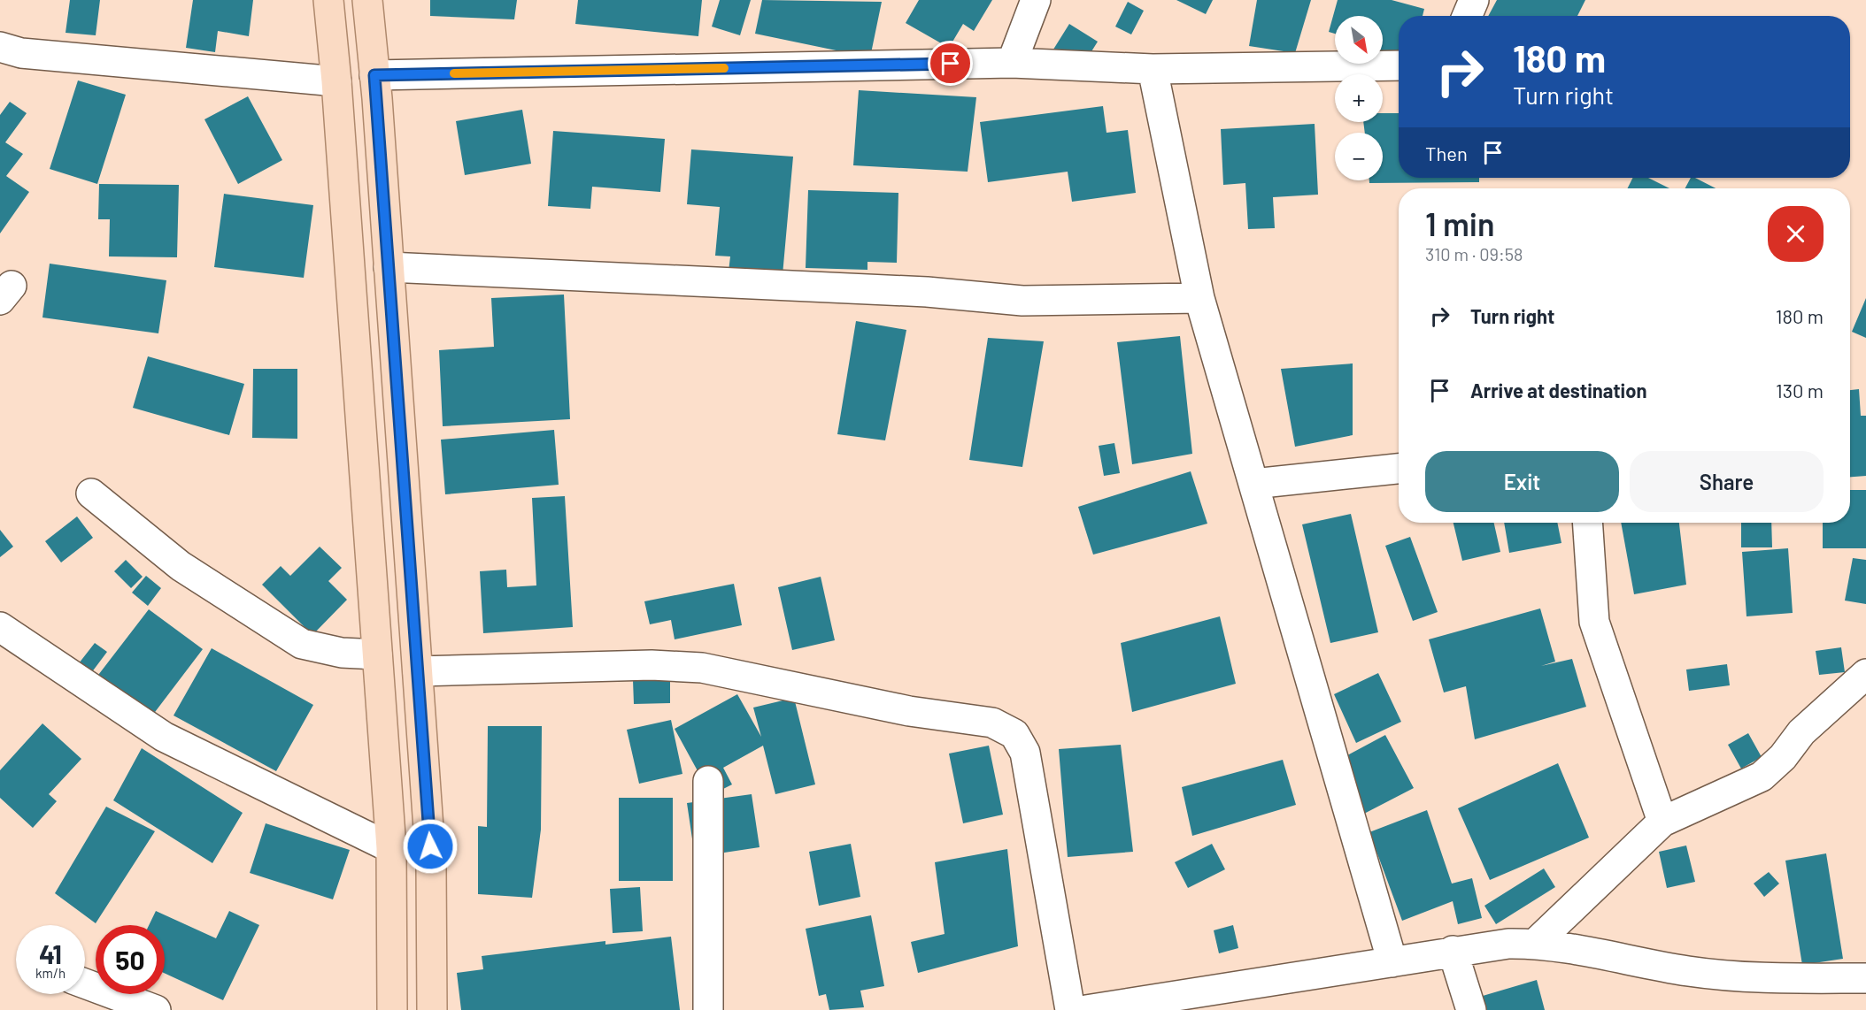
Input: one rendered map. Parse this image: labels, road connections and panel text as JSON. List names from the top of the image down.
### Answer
{
  "north": "bottom right",
  "page": {
    "map_buttons": ["+", "−"],
    "turn": ["180 m", "Turn right"],
    "then": "Then",
    "heading": ["1 min", "310 m · 09:58"],
    "list": [
      {
        "name": "Turn right",
        "value": "180 m"
      },
      {
        "name": "Arrive at destination",
        "value": "130 m"
      }
    ],
    "buttons": ["Exit", "Share"],
    "speed": "41 km/h",
    "limit": "50"
  }
}
